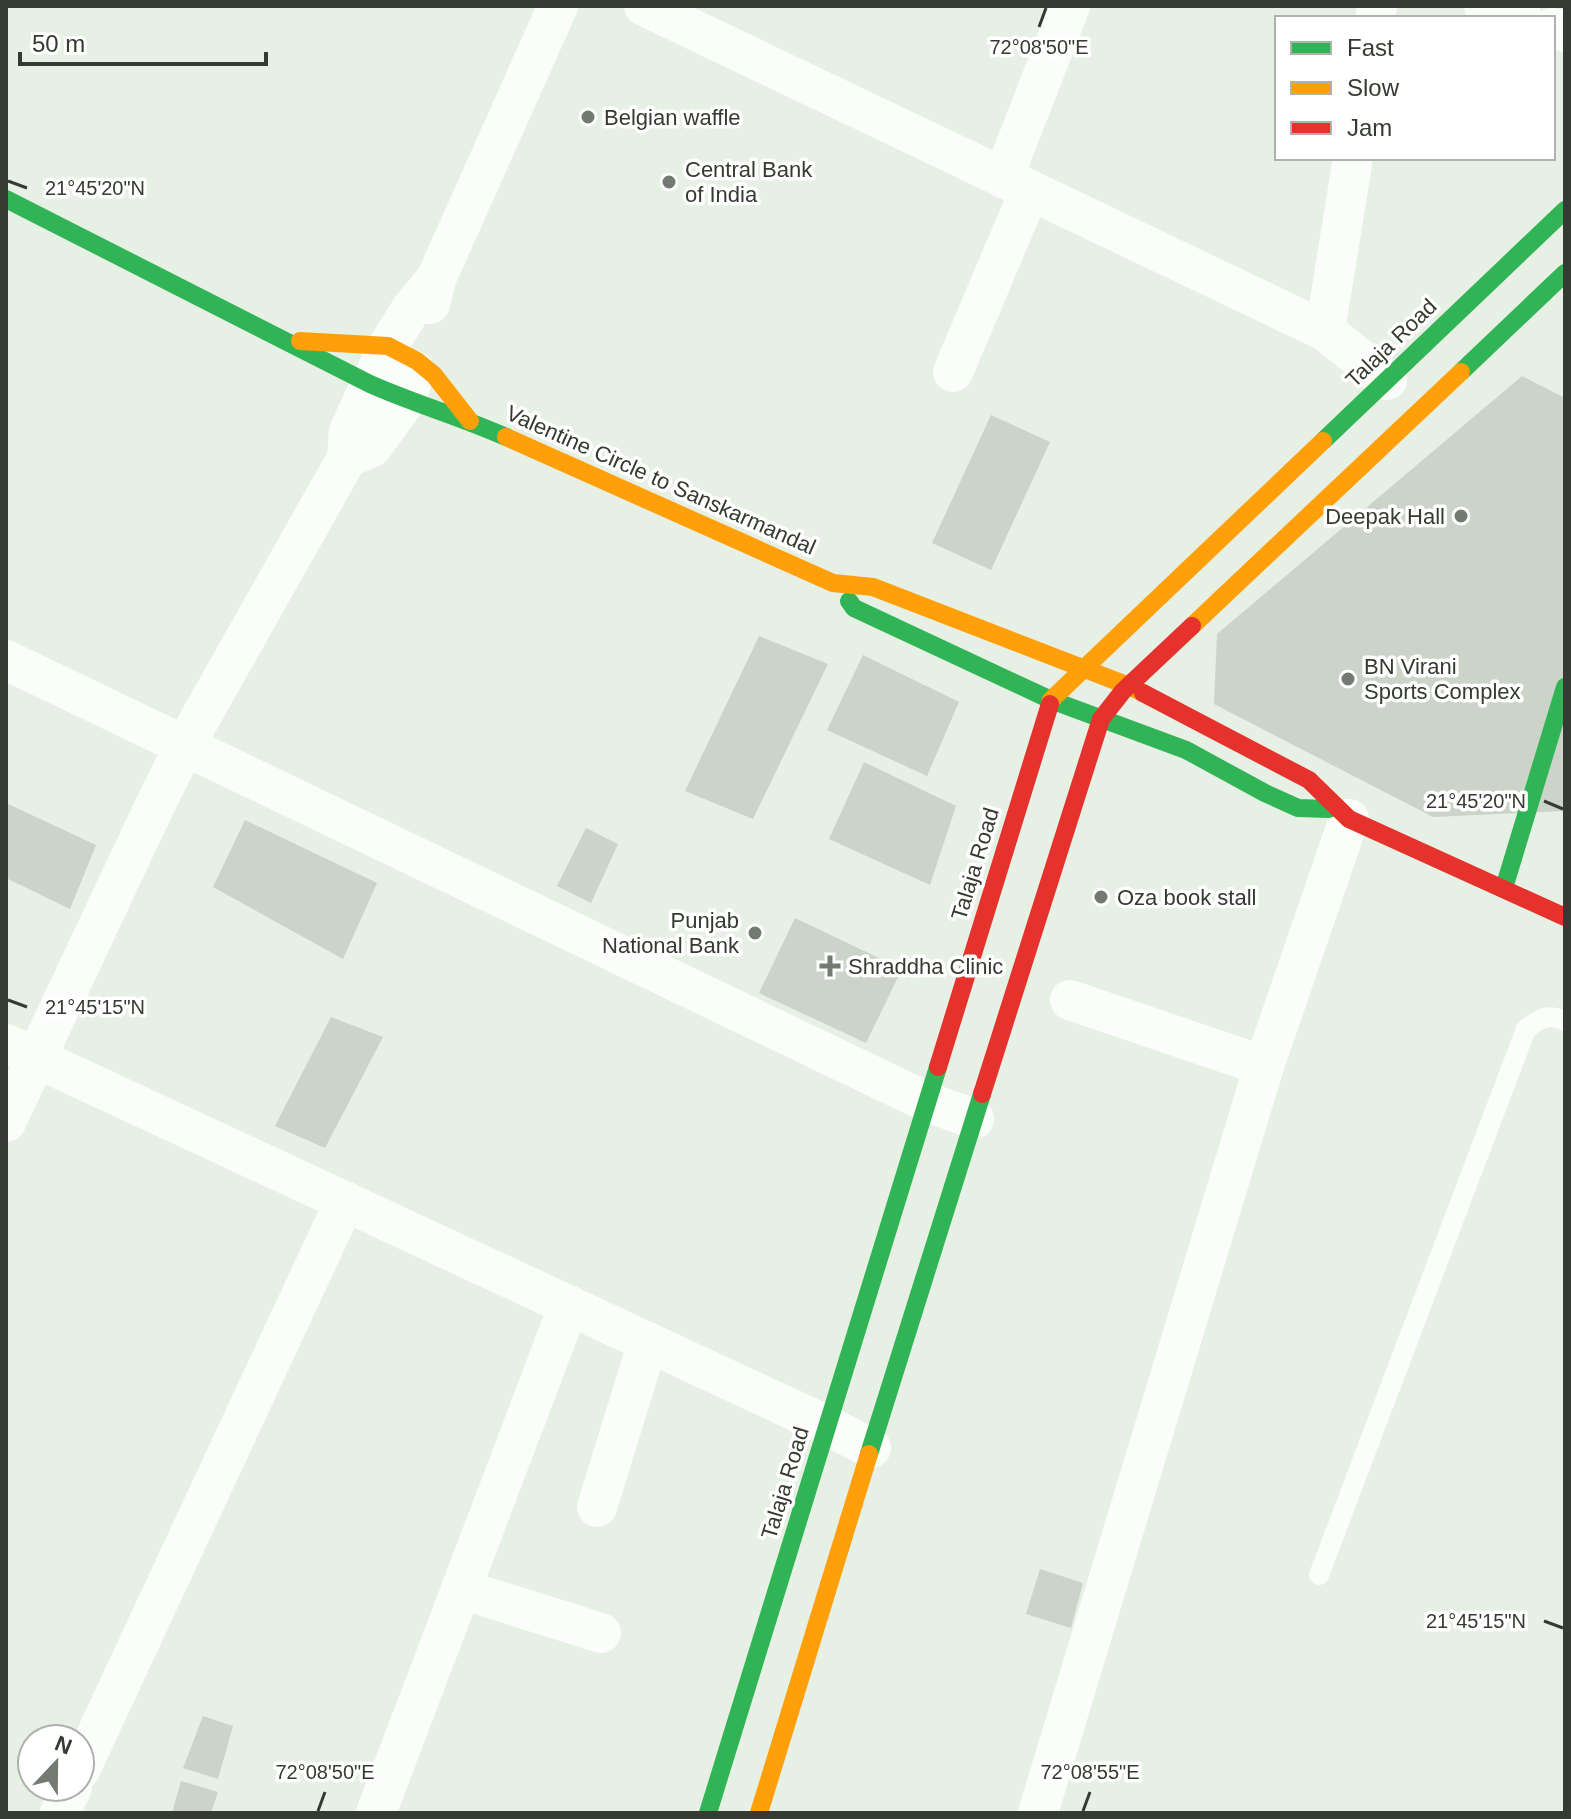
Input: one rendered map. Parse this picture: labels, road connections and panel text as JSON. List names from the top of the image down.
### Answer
{
  "streets": {
    "main road": ["Talaja Road", "Valentine Circle to Sanskarmandal"]
  },
  "crossings": [
    ["Talaja Road", "Valentine Circle to Sanskarmandal"]
  ],
  "places": {
    "other": [
      "Belgian waffle",
      "Central Bank of India",
      "Deepak Hall",
      "BN Virani Sports Complex",
      "Oza book stall",
      "Punjab National Bank"
    ],
    "health": ["Shraddha Clinic"]
  },
  "legend": ["Fast", "Slow", "Jam"],
  "scale_bar": "50 m",
  "north": "top",
  "coordinates": [
    "72°08'50\"E",
    "21°45'20\"N",
    "21°45'15\"N",
    "72°08'55\"E"
  ]
}
